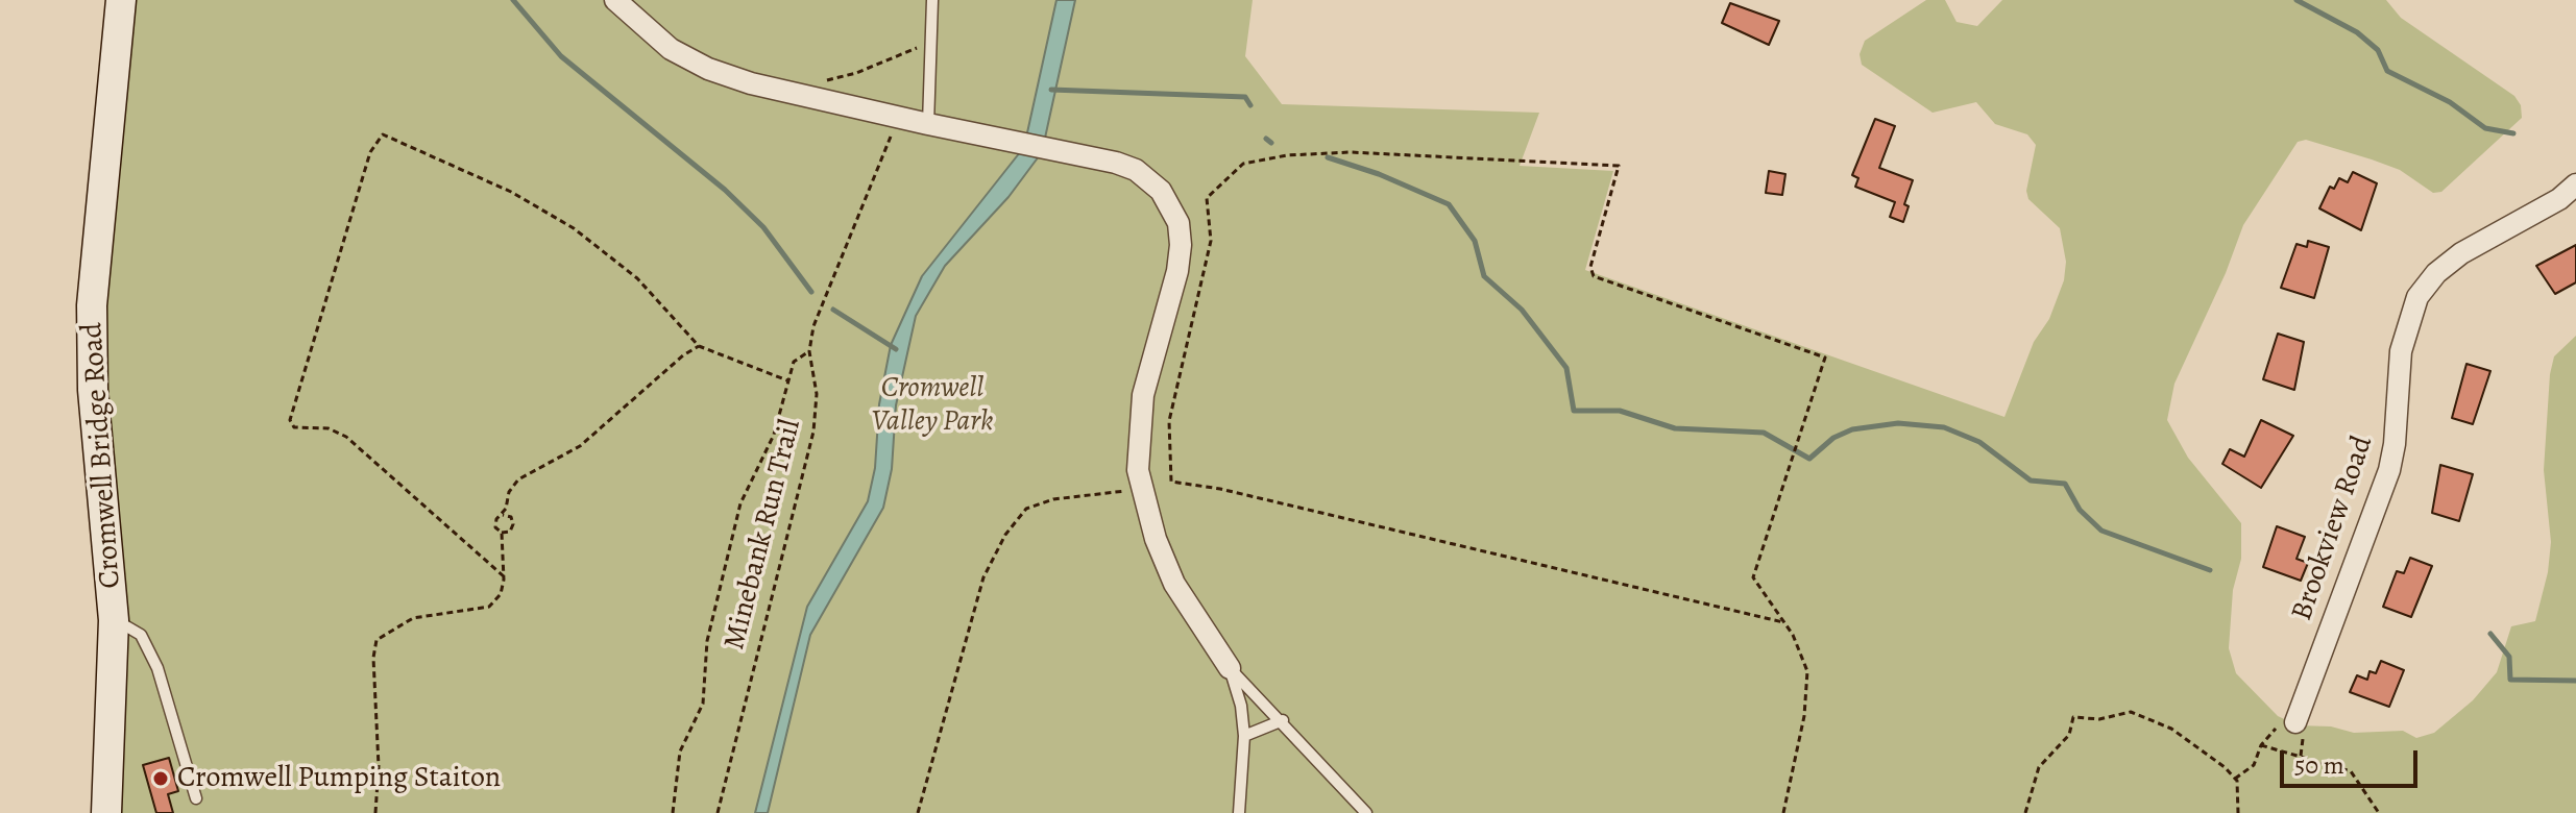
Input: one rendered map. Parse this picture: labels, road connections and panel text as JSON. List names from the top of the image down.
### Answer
{
  "streets": {
    "main road": ["Cromwell Bridge Road"],
    "street": ["Brookview Road"],
    "path": ["Minebank Run Trail"]
  },
  "parks": ["Cromwell Valley Park"],
  "places": ["Cromwell Pumping Staiton"],
  "scale_bar": "50 m"
}
